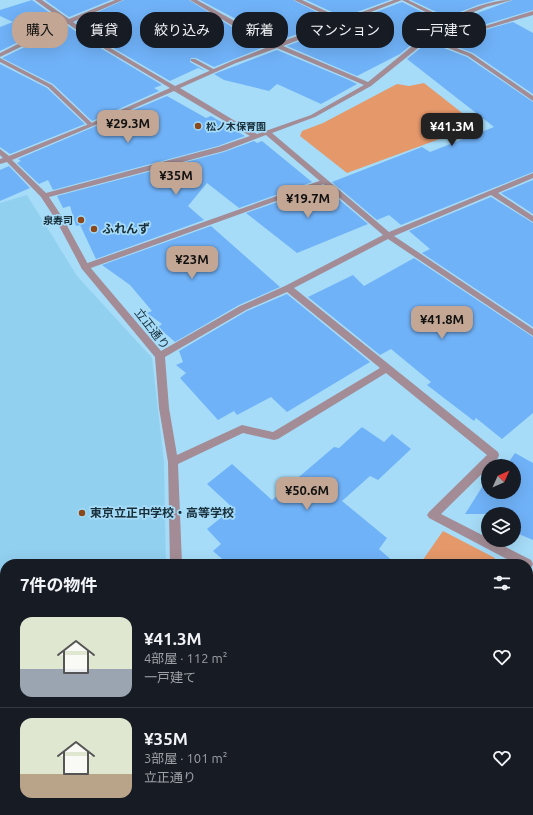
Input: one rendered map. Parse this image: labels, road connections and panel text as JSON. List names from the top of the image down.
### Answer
{
  "streets": {
    "street": ["立正通り"]
  },
  "places": [
    "松ノ木保育園",
    "泉寿司",
    "ふれんず",
    "東京立正中学校・高等学校"
  ],
  "north": "top right",
  "page": {
    "chip": [
      "購入",
      "賃貸",
      "絞り込み",
      "新着",
      "マンション",
      "一戸建て"
    ],
    "price": [
      "¥29.3M",
      "¥41.3M",
      "¥35M",
      "¥19.7M",
      "¥23M",
      "¥41.8M",
      "¥50.6M"
    ],
    "heading": "7件の物件",
    "list": [
      {
        "name": "¥41.3M",
        "note": "4部屋 · 112 m² · 一戸建て"
      },
      {
        "name": "¥35M",
        "note": "3部屋 · 101 m² · 立正通り"
      }
    ]
  }
}
